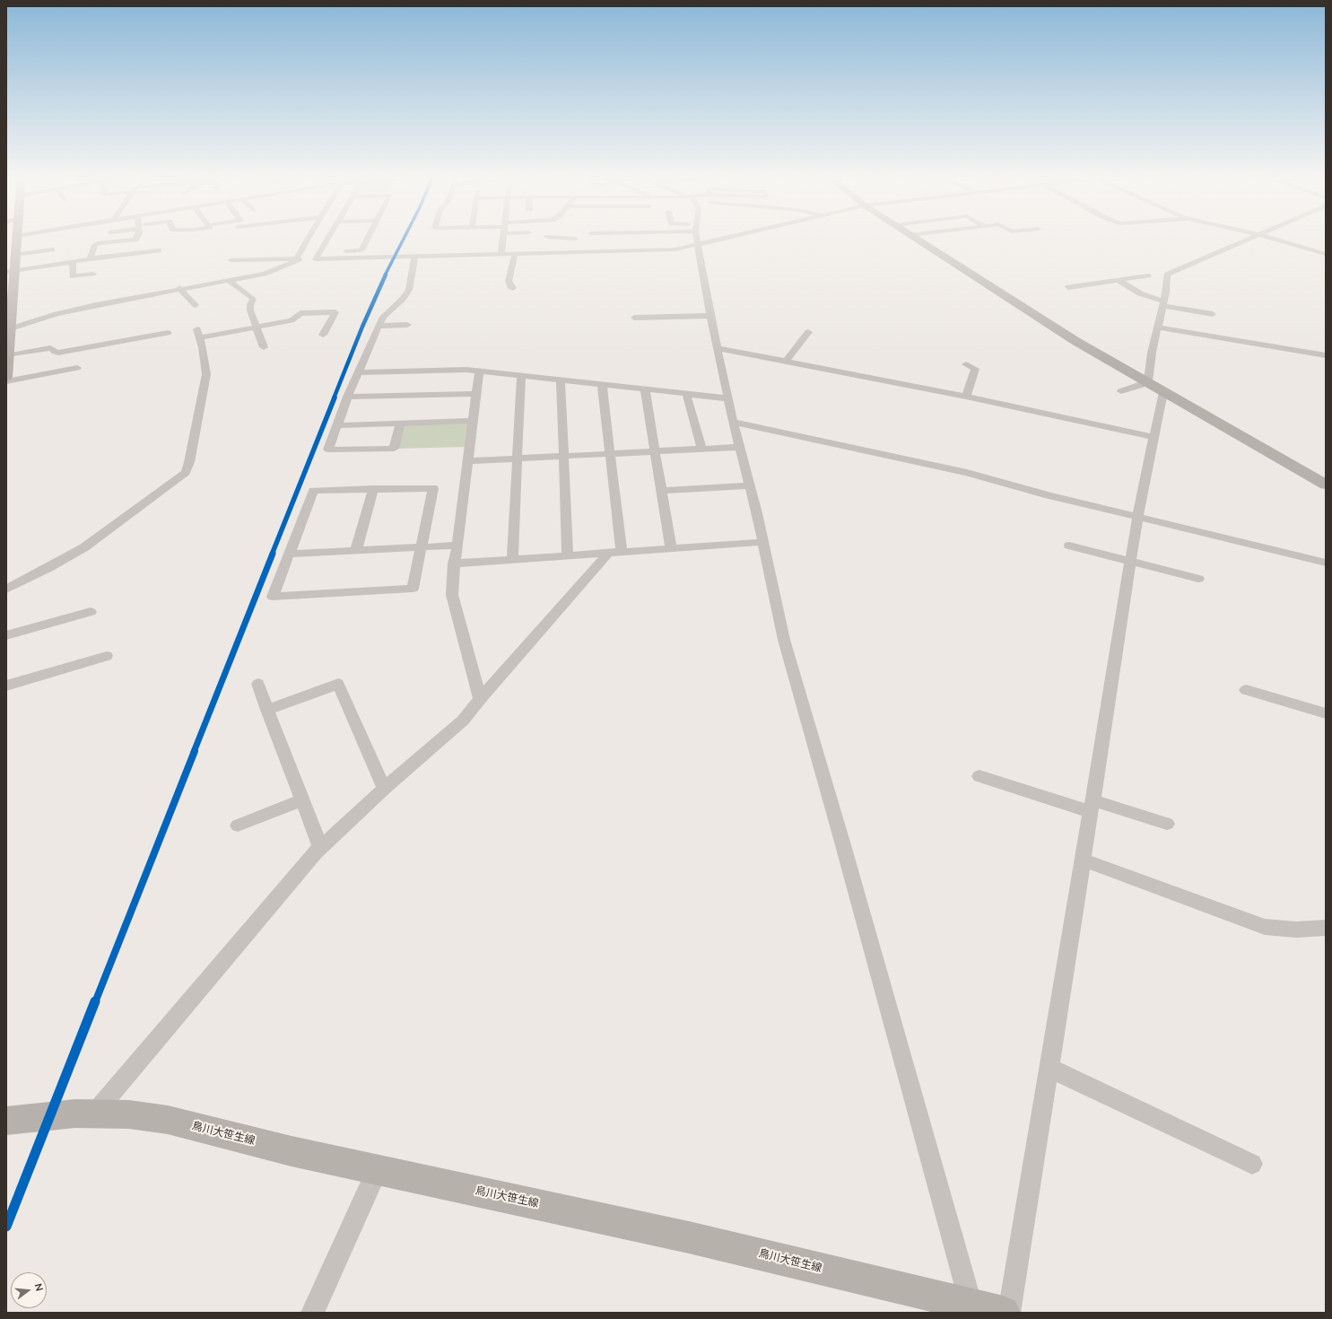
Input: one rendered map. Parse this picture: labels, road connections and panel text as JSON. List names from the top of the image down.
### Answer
{
  "streets": {
    "street": ["鳥川大笹生線"]
  },
  "north": "right"
}
